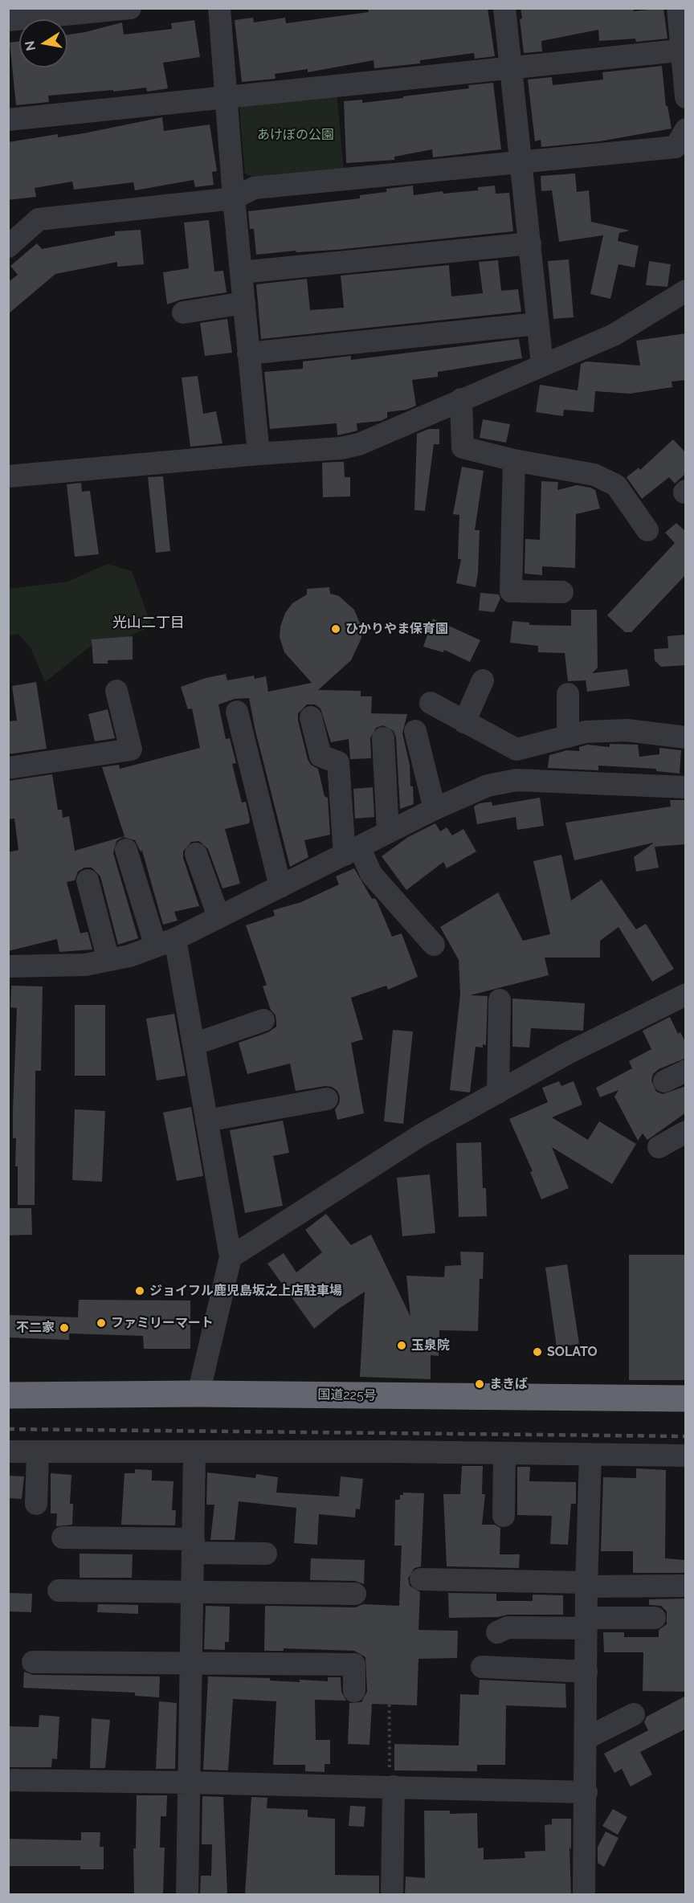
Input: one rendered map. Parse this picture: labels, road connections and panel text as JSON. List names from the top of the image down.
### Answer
{
  "streets": {
    "highway": ["国道225号"]
  },
  "districts": ["光山二丁目"],
  "parks": ["あけぼの公園"],
  "places": [
    "ひかりやま保育園",
    "ジョイフル鹿児島坂之上店駐車場",
    "ファミリーマート",
    "不二家",
    "玉泉院",
    "SOLATO",
    "まきば"
  ],
  "north": "left"
}
